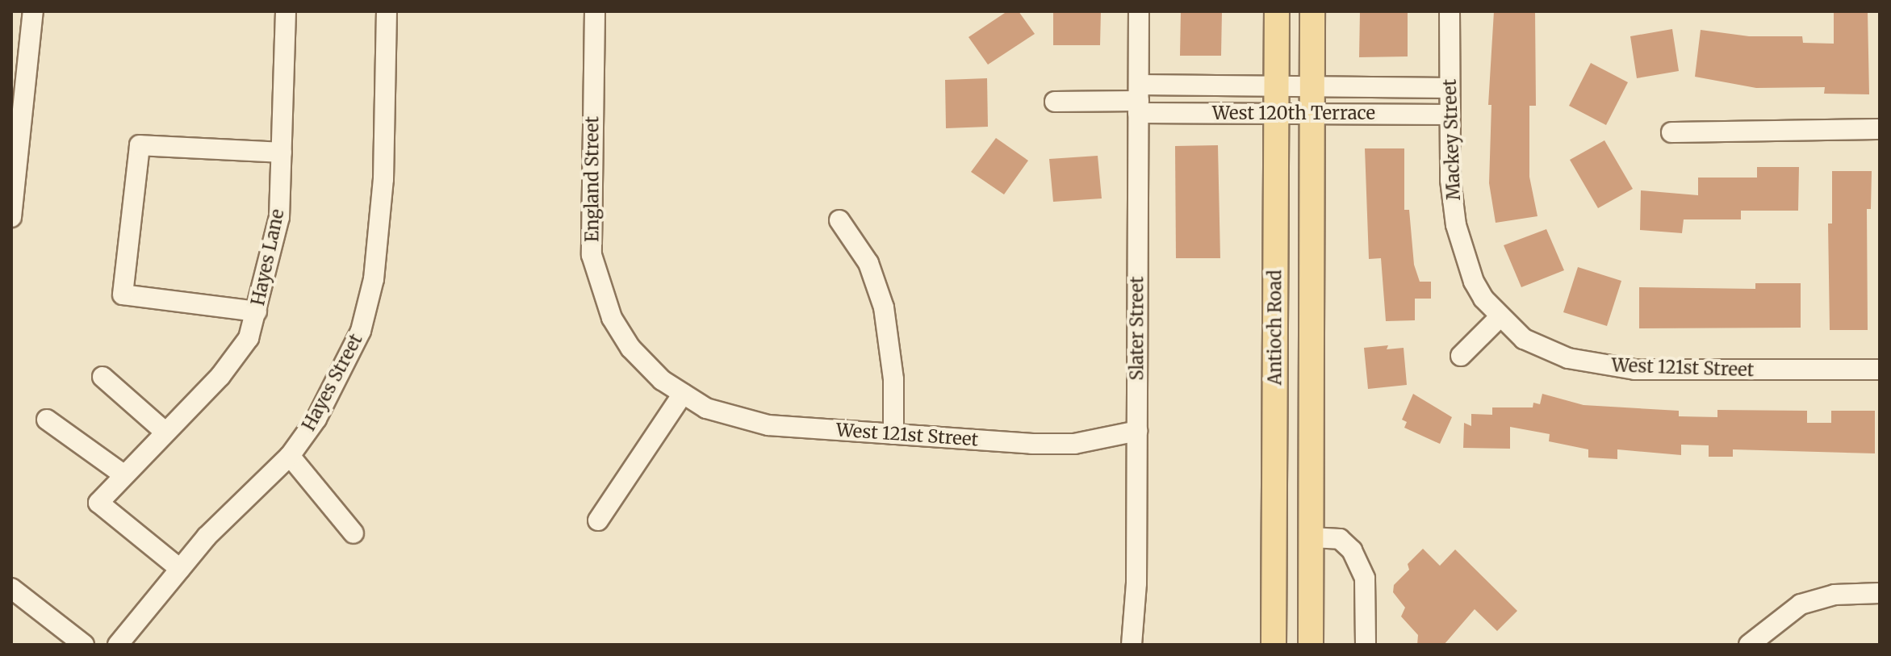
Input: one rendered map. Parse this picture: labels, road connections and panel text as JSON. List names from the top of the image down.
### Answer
{
  "streets": {
    "main road": ["Antioch Road"],
    "street": [
      "West 120th Terrace",
      "Mackey Street",
      "England Street",
      "Hayes Lane",
      "Slater Street",
      "West 121st Street",
      "Hayes Street"
    ]
  },
  "crossings": [
    ["West 120th Terrace", "Mackey Street"],
    ["West 120th Terrace", "Antioch Road"],
    ["West 120th Terrace", "Slater Street"],
    ["Mackey Street", "West 121st Street"],
    ["England Street", "West 121st Street"],
    ["Hayes Lane", "Hayes Street"],
    ["Slater Street", "West 121st Street"]
  ]
}
